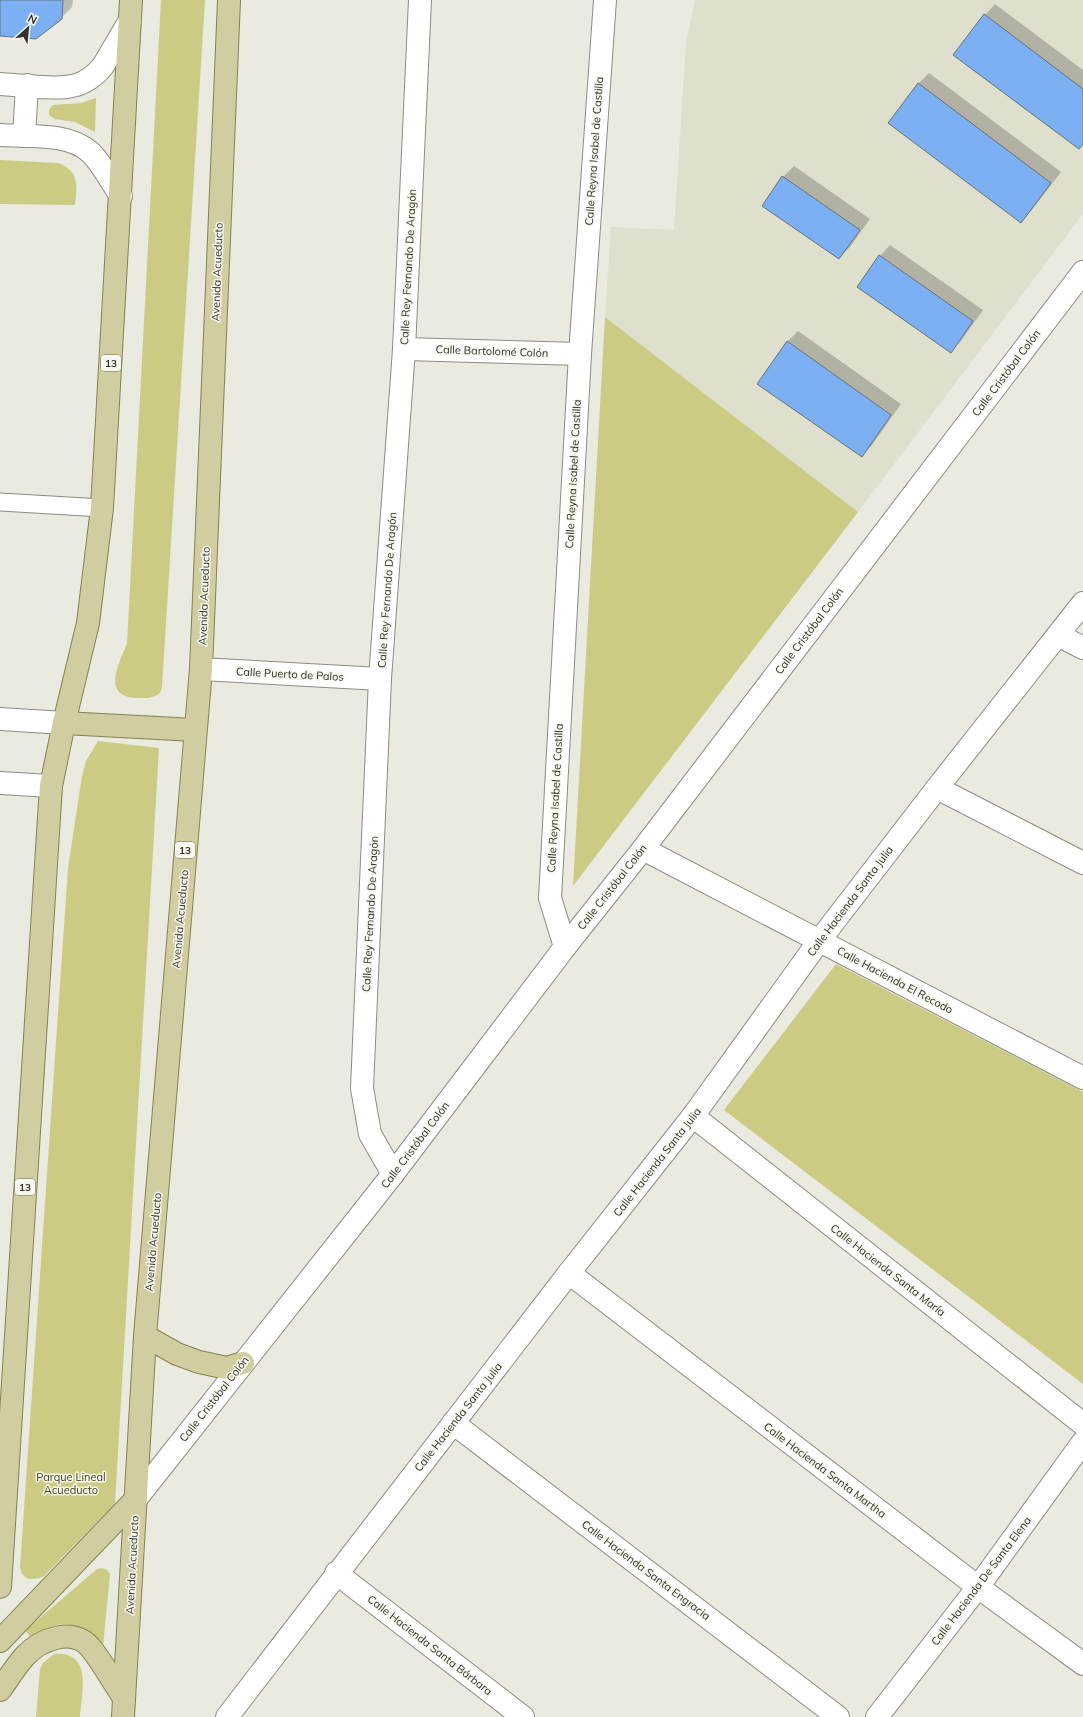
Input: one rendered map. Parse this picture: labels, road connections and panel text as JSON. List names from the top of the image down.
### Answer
{
  "streets": {
    "main road": ["Avenida Acueducto", "13"],
    "street": [
      "Calle Reyna Isabel de Castilla",
      "Calle Rey Fernando De Aragón",
      "Calle Bartolomé Colón",
      "Calle Cristóbal Colón",
      "Calle Puerto de Palos",
      "Calle Hacienda Santa Julia",
      "Calle Hacienda El Recodo",
      "Calle Hacienda Santa María",
      "Calle Hacienda Santa Martha",
      "Calle Hacienda Santa Engracia",
      "Calle Hacienda De Santa Elena",
      "Calle Hacienda Santa Bárbara"
    ]
  },
  "crossings": [
    ["Calle Reyna Isabel de Castilla", "Calle Bartolomé Colón"],
    ["Calle Reyna Isabel de Castilla", "Calle Cristóbal Colón"],
    ["Calle Rey Fernando De Aragón", "Calle Bartolomé Colón"],
    ["Calle Rey Fernando De Aragón", "Calle Cristóbal Colón"],
    ["Calle Rey Fernando De Aragón", "Calle Puerto de Palos"],
    ["Avenida Acueducto", "Calle Cristóbal Colón"],
    ["Avenida Acueducto", "Calle Puerto de Palos"],
    ["Calle Cristóbal Colón", "Calle Hacienda El Recodo"],
    ["Calle Hacienda Santa Julia", "Calle Hacienda El Recodo"],
    ["Calle Hacienda Santa Julia", "Calle Hacienda Santa María"],
    ["Calle Hacienda Santa Julia", "Calle Hacienda Santa Martha"],
    ["Calle Hacienda Santa Julia", "Calle Hacienda Santa Engracia"],
    ["Calle Hacienda Santa Julia", "Calle Hacienda Santa Bárbara"],
    ["Calle Hacienda Santa Martha", "Calle Hacienda De Santa Elena"]
  ],
  "parks": ["Parque Lineal Acueducto"],
  "north": "top right"
}
